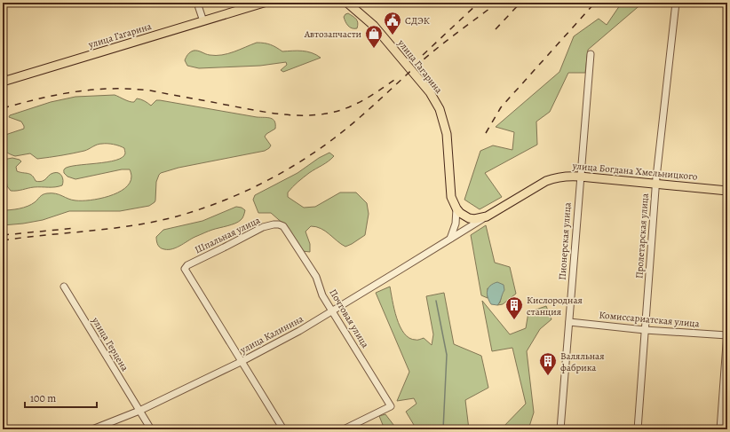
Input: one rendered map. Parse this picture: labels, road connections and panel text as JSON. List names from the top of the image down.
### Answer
{
  "streets": {
    "main road": ["улица Гагарина", "улица Богдана Хмельницкого"],
    "street": [
      "Шпальная улица",
      "Пролетарская улица",
      "Пионерская улица",
      "Почтовая улица",
      "Комиссариатская улица",
      "улица Калинина",
      "улица Герцена"
    ]
  },
  "crossings": [
    ["улица Богдана Хмельницкого", "Пролетарская улица"],
    ["улица Богдана Хмельницкого", "Пионерская улица"],
    ["улица Богдана Хмельницкого", "улица Калинина"],
    ["Шпальная улица", "Почтовая улица"],
    ["Шпальная улица", "улица Калинина"],
    ["Пролетарская улица", "Комиссариатская улица"],
    ["Пионерская улица", "Комиссариатская улица"],
    ["Почтовая улица", "улица Калинина"],
    ["улица Калинина", "улица Герцена"]
  ],
  "places": {
    "public building": ["СДЭК"],
    "shop": ["Автозапчасти"],
    "building": ["Кислородная станция", "Валяльная фабрика"]
  },
  "scale_bar": "100 m"
}
